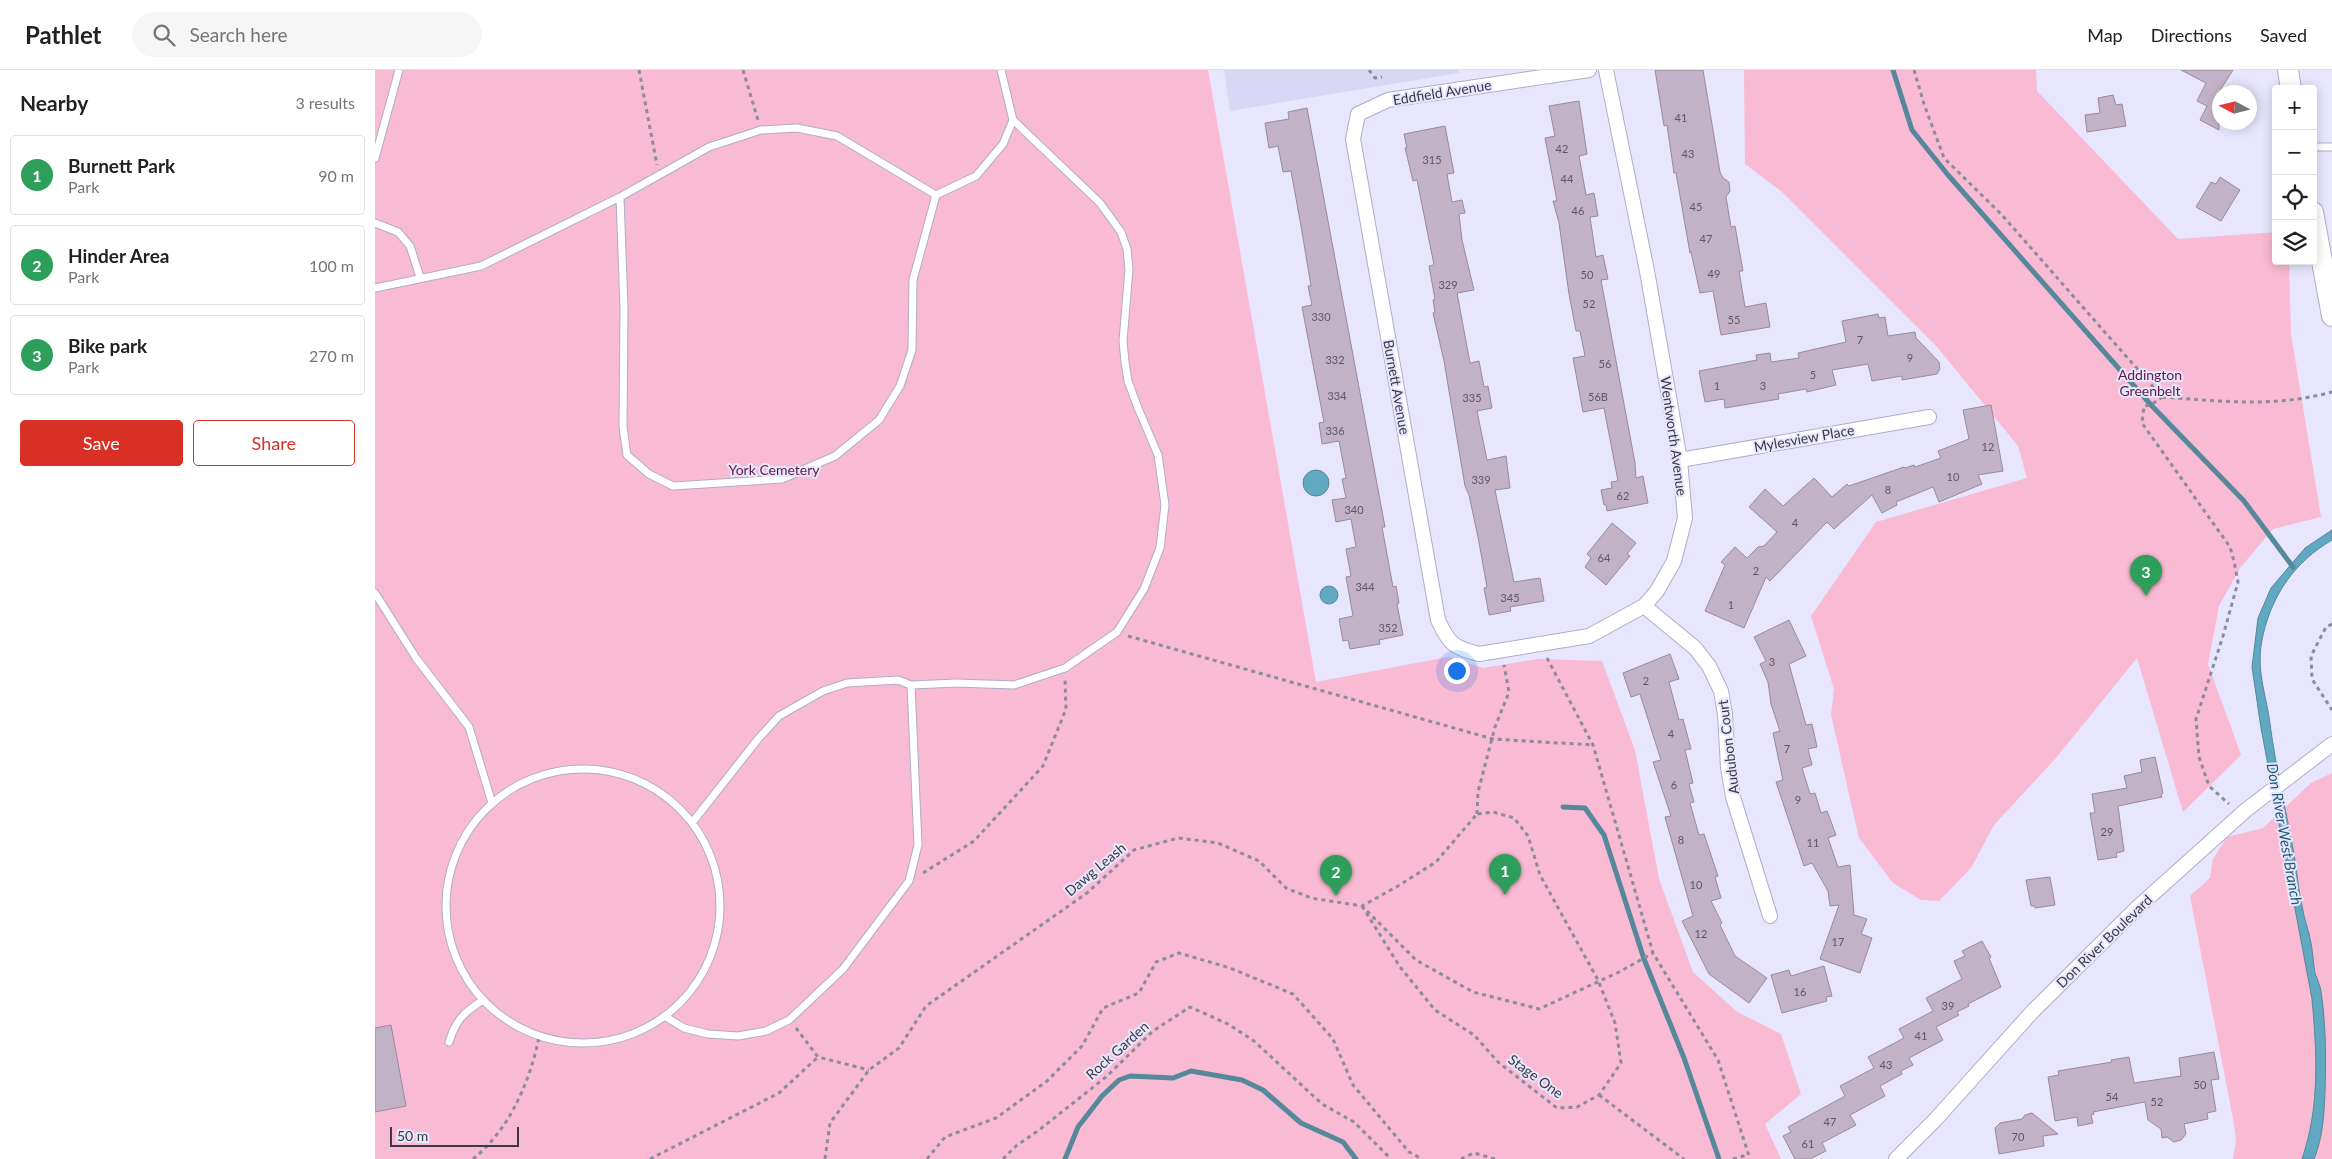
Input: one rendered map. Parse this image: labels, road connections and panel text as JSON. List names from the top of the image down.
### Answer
{
  "streets": {
    "street": [
      "Eddfield Avenue",
      "Burnett Avenue",
      "Wentworth Avenue",
      "Mylesview Place",
      "Audubon Court",
      "Don River Boulevard"
    ],
    "path": ["Dawg Leash", "Rock Garden", "Stage One"]
  },
  "crossings": [
    ["Eddfield Avenue", "Burnett Avenue"],
    ["Burnett Avenue", "Wentworth Avenue"],
    ["Wentworth Avenue", "Mylesview Place"],
    ["Wentworth Avenue", "Audubon Court"],
    ["Dawg Leash", "Stage One"]
  ],
  "water": ["Don River West Branch"],
  "parks": ["Addington Greenbelt", "York Cemetery"],
  "house_numbers": [
    "41",
    "42",
    "43",
    "315",
    "44",
    "45",
    "46",
    "47",
    "49",
    "50",
    "329",
    "52",
    "330",
    "55",
    "7",
    "9",
    "332",
    "56",
    "5",
    "1",
    "3",
    "334",
    "56B",
    "335",
    "336",
    "12",
    "10",
    "339",
    "8",
    "62",
    "340",
    "4",
    "64",
    "2",
    "344",
    "345",
    "1",
    "352",
    "3",
    "2",
    "4",
    "7",
    "6",
    "9",
    "29",
    "8",
    "11",
    "10",
    "12",
    "17",
    "16",
    "39",
    "41",
    "43",
    "50",
    "54",
    "52",
    "47",
    "70",
    "61"
  ],
  "scale_bar": "50 m",
  "north": "left",
  "page": {
    "header": "Pathlet",
    "search": "Search here",
    "nav": ["Map", "Directions", "Saved"],
    "heading": ["Nearby", "3 results"],
    "map_buttons": ["+", "−"],
    "list": [
      {
        "mark": "1",
        "name": "Burnett Park",
        "note": "Park",
        "value": "90 m"
      },
      {
        "mark": "2",
        "name": "Hinder Area",
        "note": "Park",
        "value": "100 m"
      },
      {
        "mark": "3",
        "name": "Bike park",
        "note": "Park",
        "value": "270 m"
      }
    ],
    "buttons": ["Save", "Share"],
    "pins": ["3", "1", "2"],
    "scale": "50 m"
  }
}
